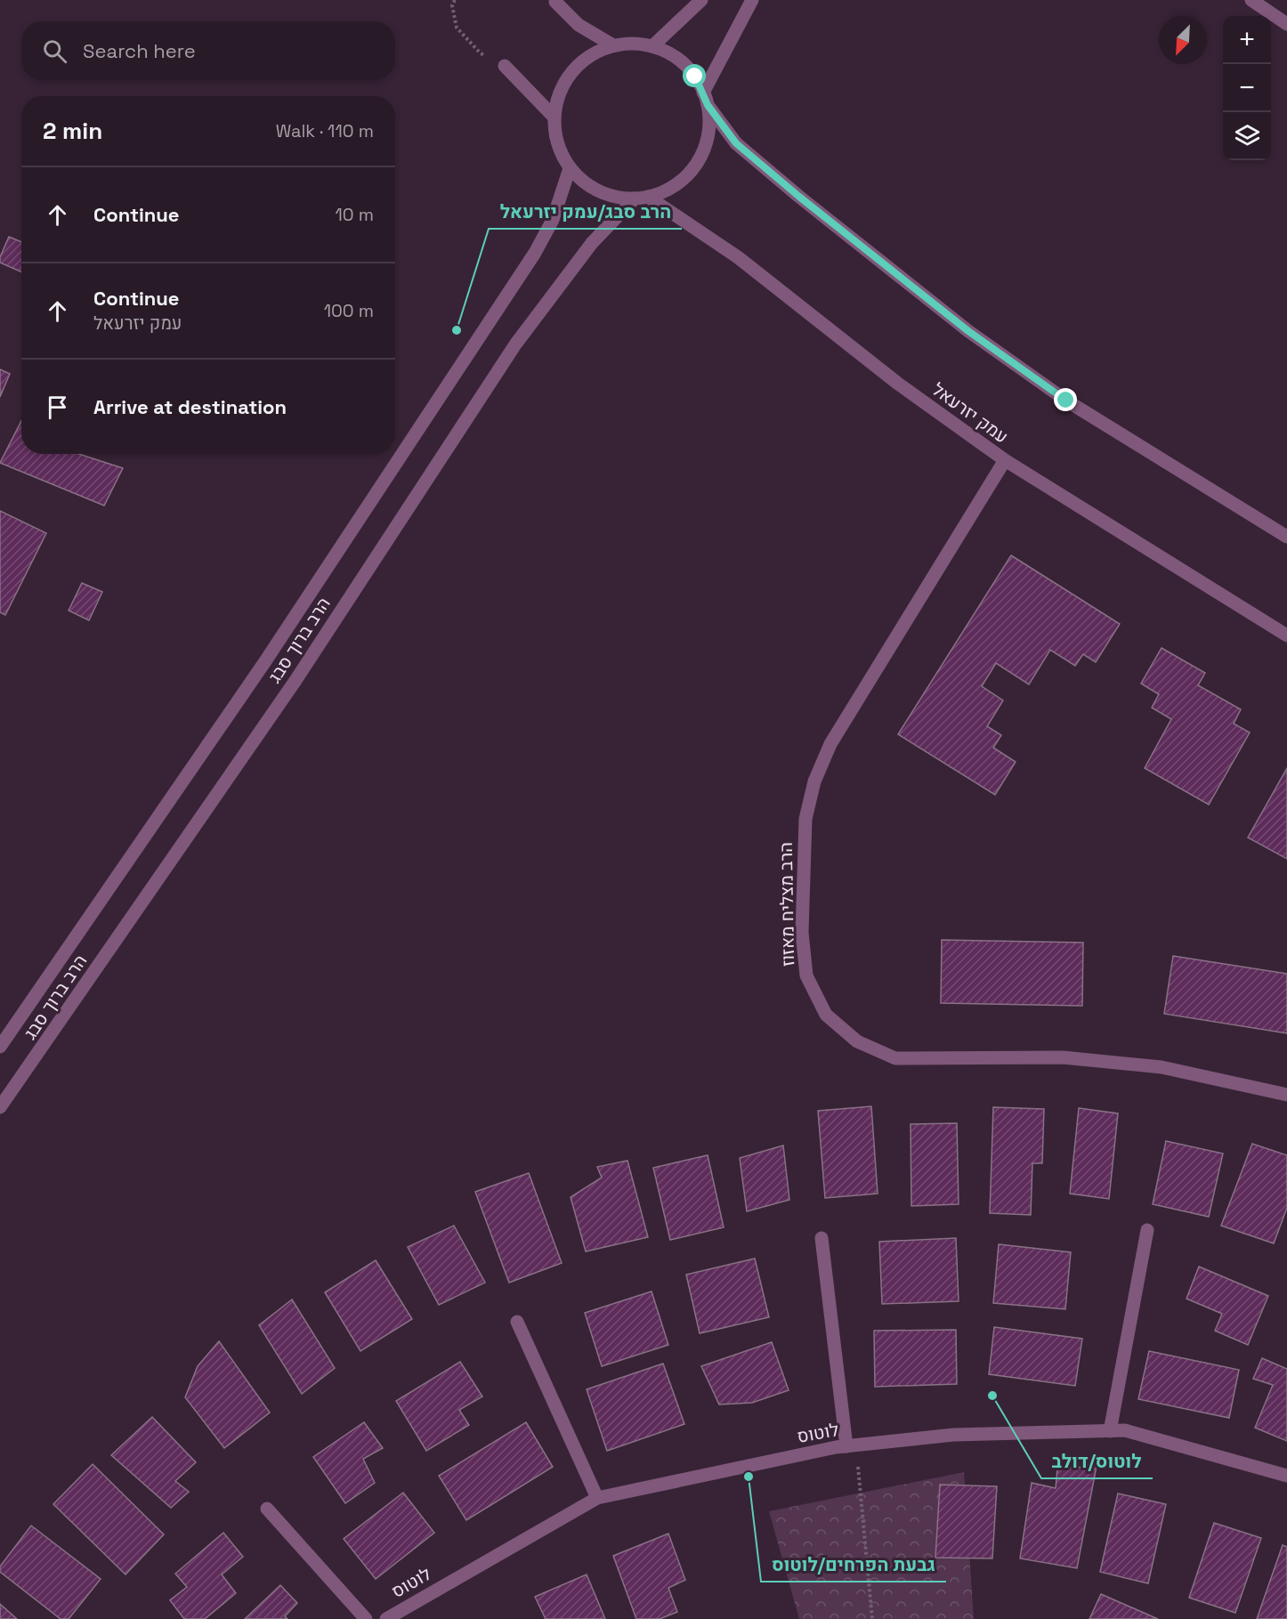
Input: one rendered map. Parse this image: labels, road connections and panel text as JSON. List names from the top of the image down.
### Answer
{
  "streets": {
    "street": [
      "עמק יזרעאל",
      "הרב ברוך סבג",
      "הרב מצליח מאזוז",
      "לוטוס"
    ]
  },
  "crossings": [
    ["עמק יזרעאל", "הרב ברוך סבג"],
    ["עמק יזרעאל", "הרב מצליח מאזוז"]
  ],
  "places": ["הרב סבג/עמק יזרעאל", "לוטוס/דולב", "גבעת הפרחים/לוטוס"],
  "north": "bottom left",
  "page": {
    "map_buttons": ["+", "−"],
    "search": "Search here",
    "heading": ["2 min", "Walk · 110 m"],
    "list": [
      ["Continue", "10 m"],
      ["Continue", "עמק יזרעאל", "100 m"],
      "Arrive at destination"
    ]
  }
}
